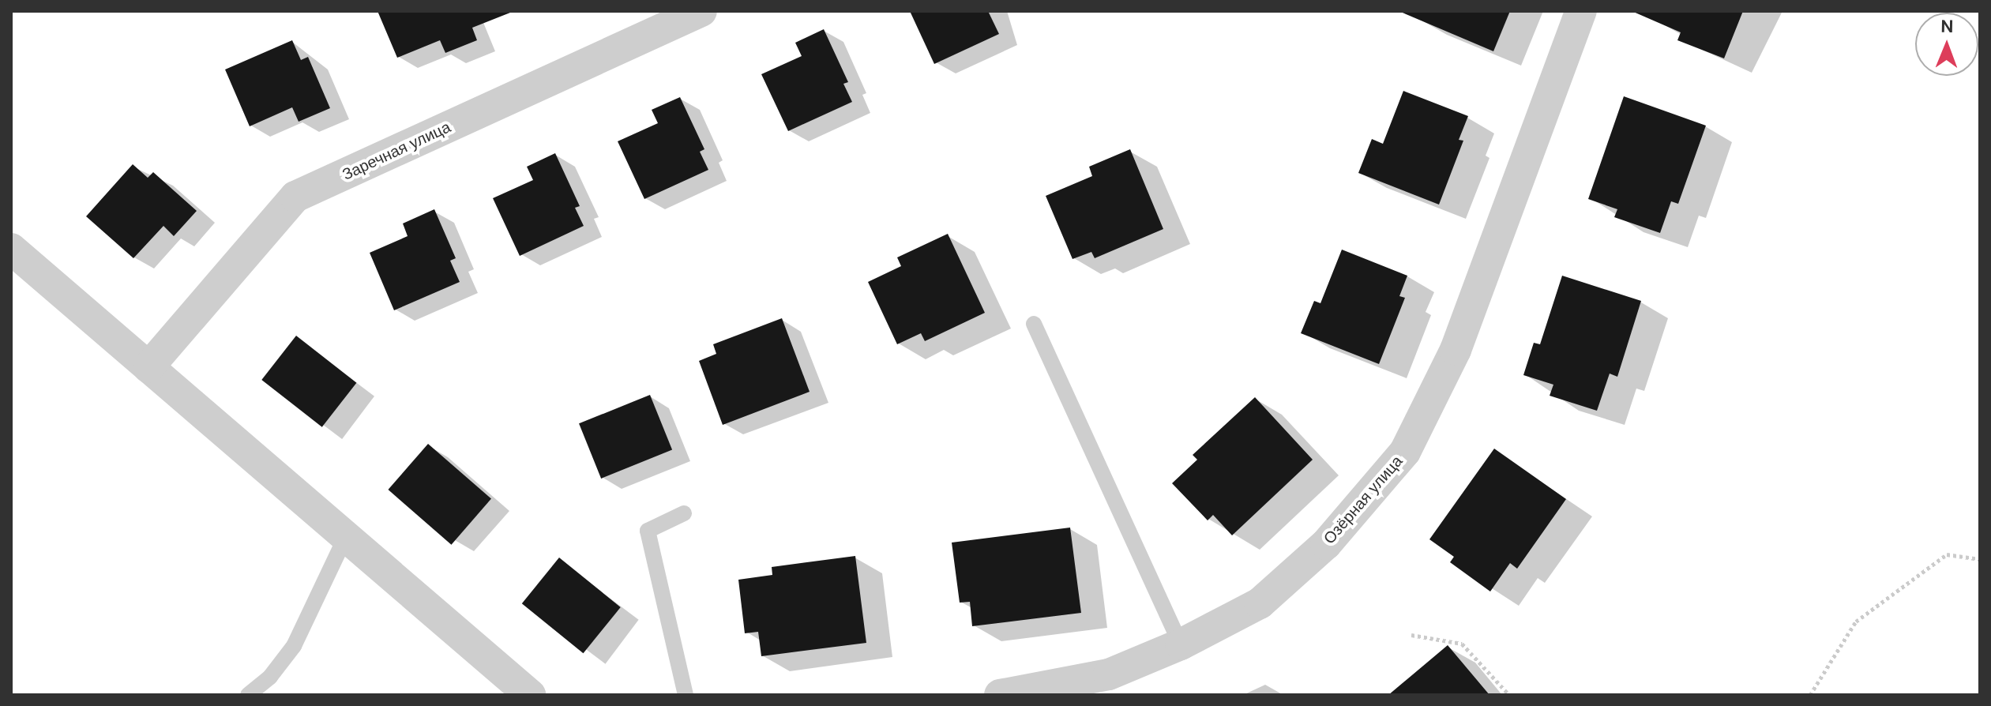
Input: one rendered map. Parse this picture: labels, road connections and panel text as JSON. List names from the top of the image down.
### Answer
{
  "streets": {
    "street": ["Заречная улица", "Озёрная улица"]
  },
  "north": "top"
}
